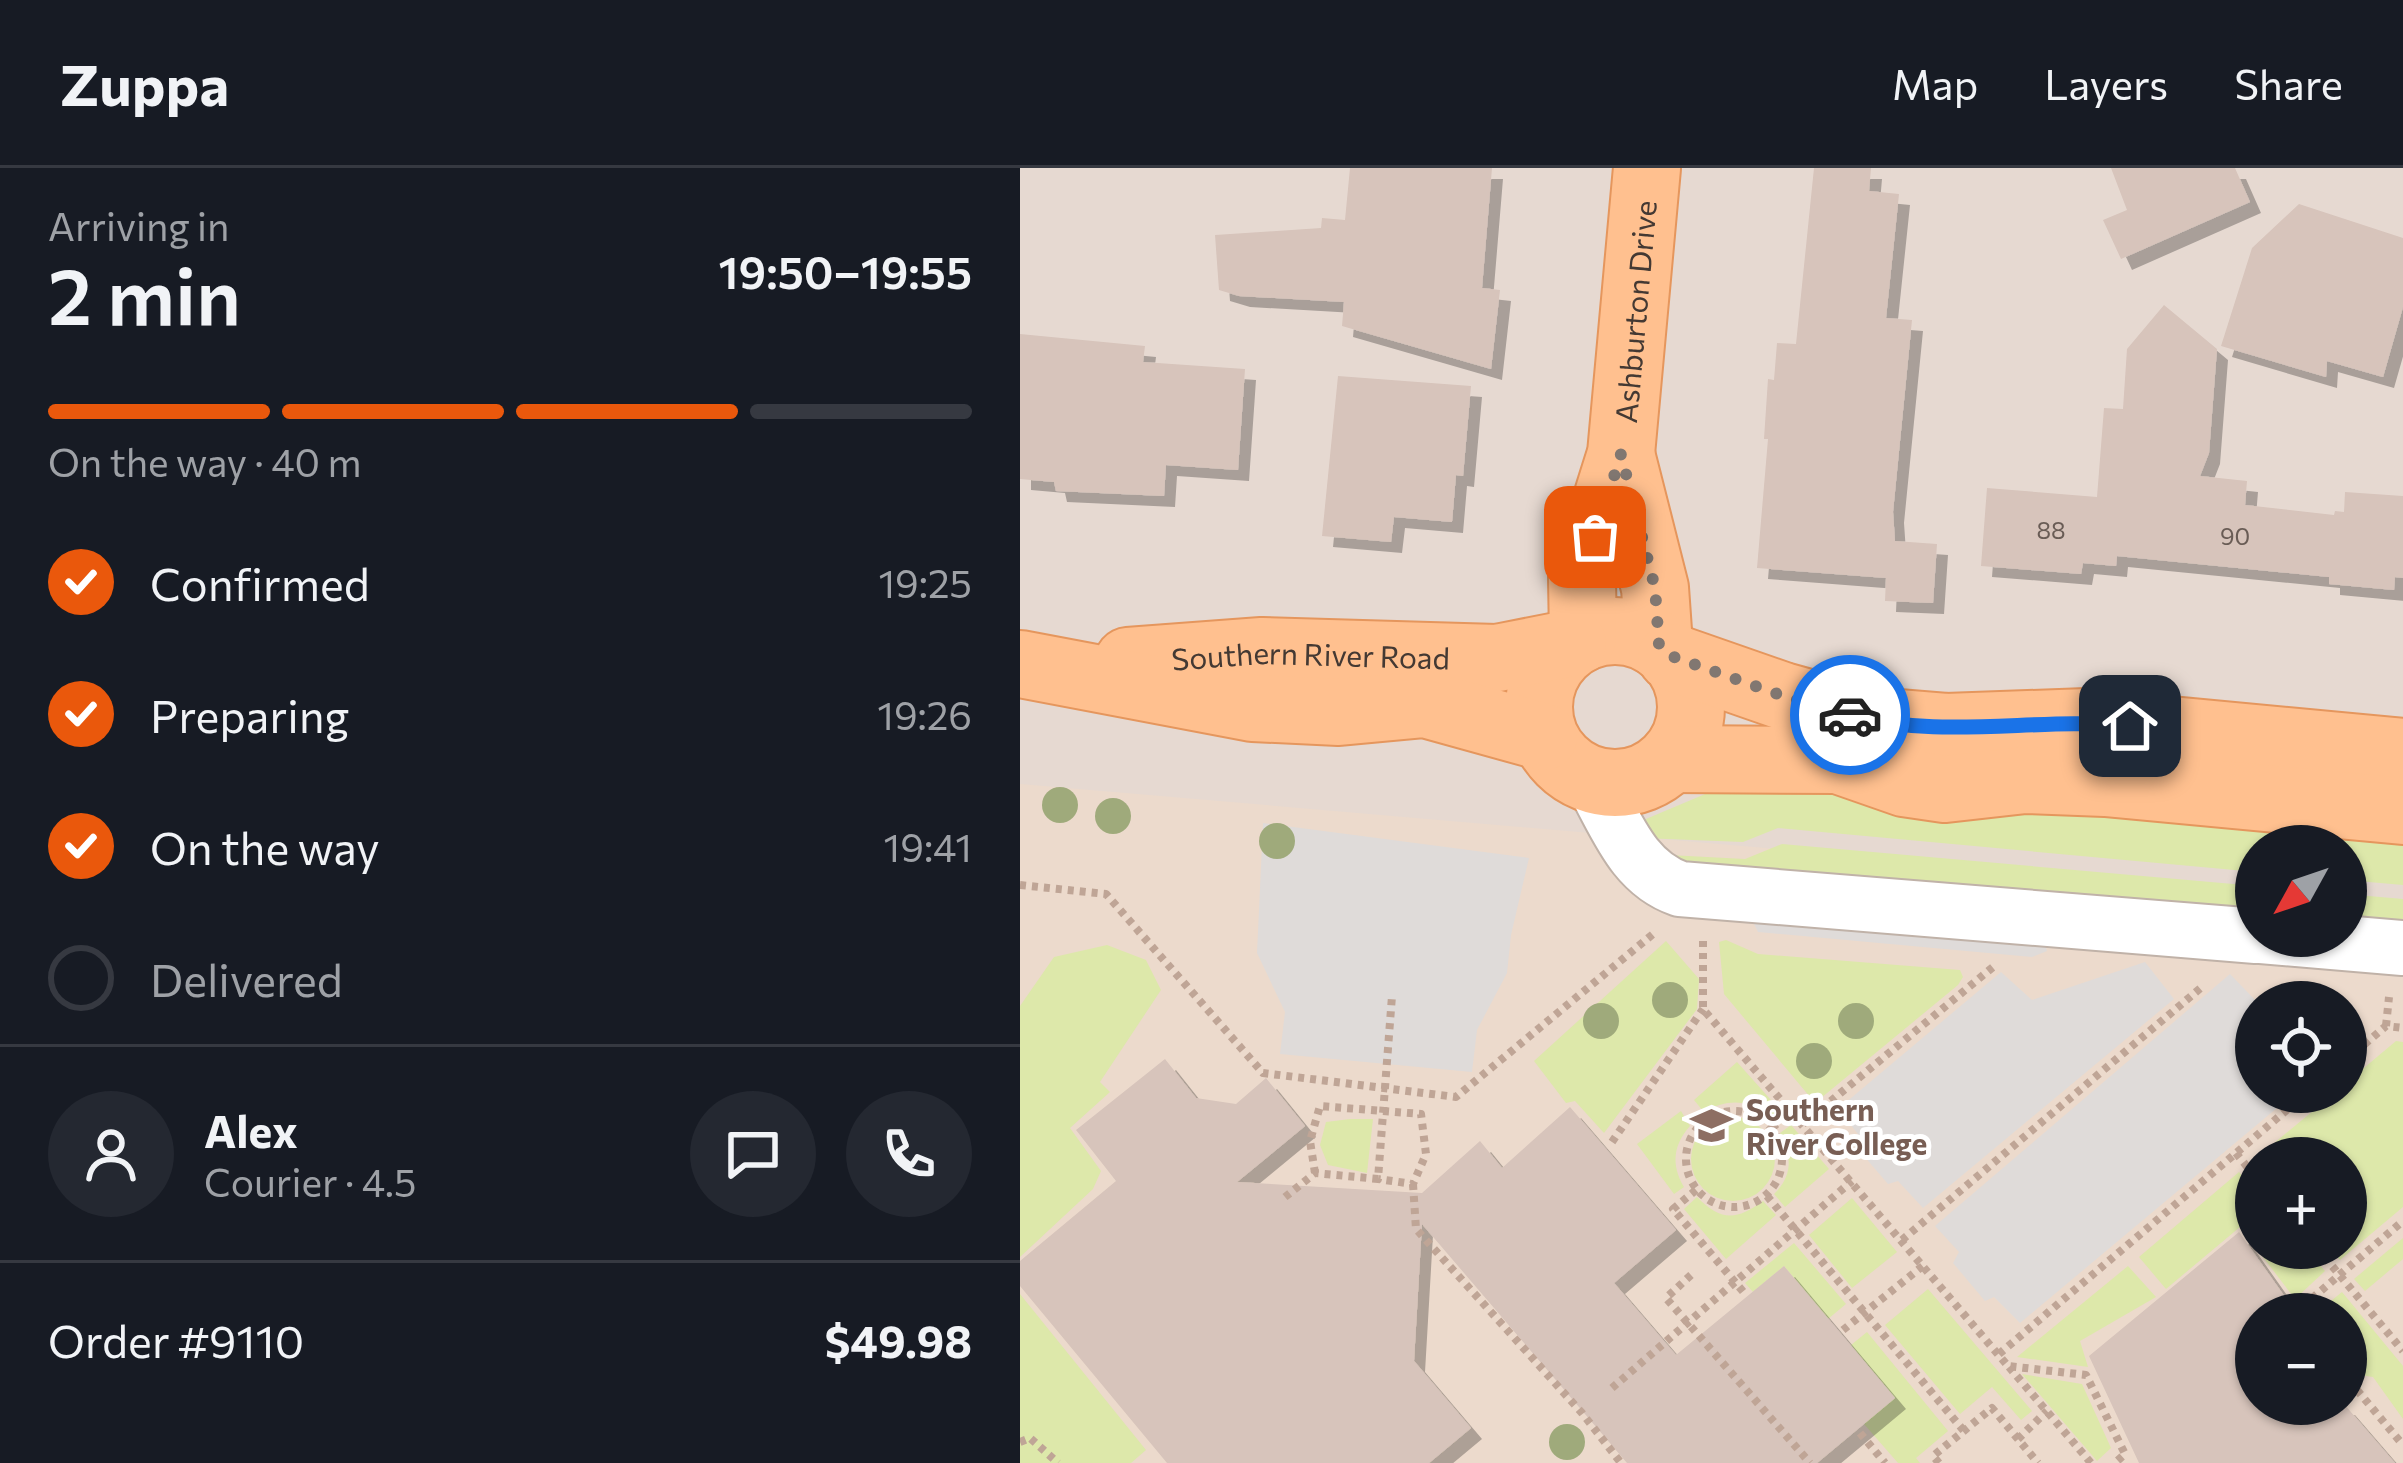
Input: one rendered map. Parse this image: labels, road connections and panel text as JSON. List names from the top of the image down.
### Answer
{
  "streets": {
    "main road": ["Ashburton Drive", "Southern River Road"]
  },
  "crossings": [
    ["Ashburton Drive", "Southern River Road"]
  ],
  "places": {
    "school or university": ["Southern River College"]
  },
  "house_numbers": ["88", "90"],
  "north": "bottom left",
  "page": {
    "header": "Zuppa",
    "nav": ["Map", "Layers", "Share"],
    "heading": ["2 min", "Arriving in", "19:50–19:55"],
    "panel": [
      "Alex",
      "Courier · 4.5",
      "Order #9110",
      "$49.98"
    ],
    "bar": "On the way · 40 m",
    "list": [
      ["Confirmed", "19:25"],
      ["Preparing", "19:26"],
      ["On the way", "19:41"],
      "Delivered"
    ],
    "map_buttons": ["+", "−"]
  }
}
